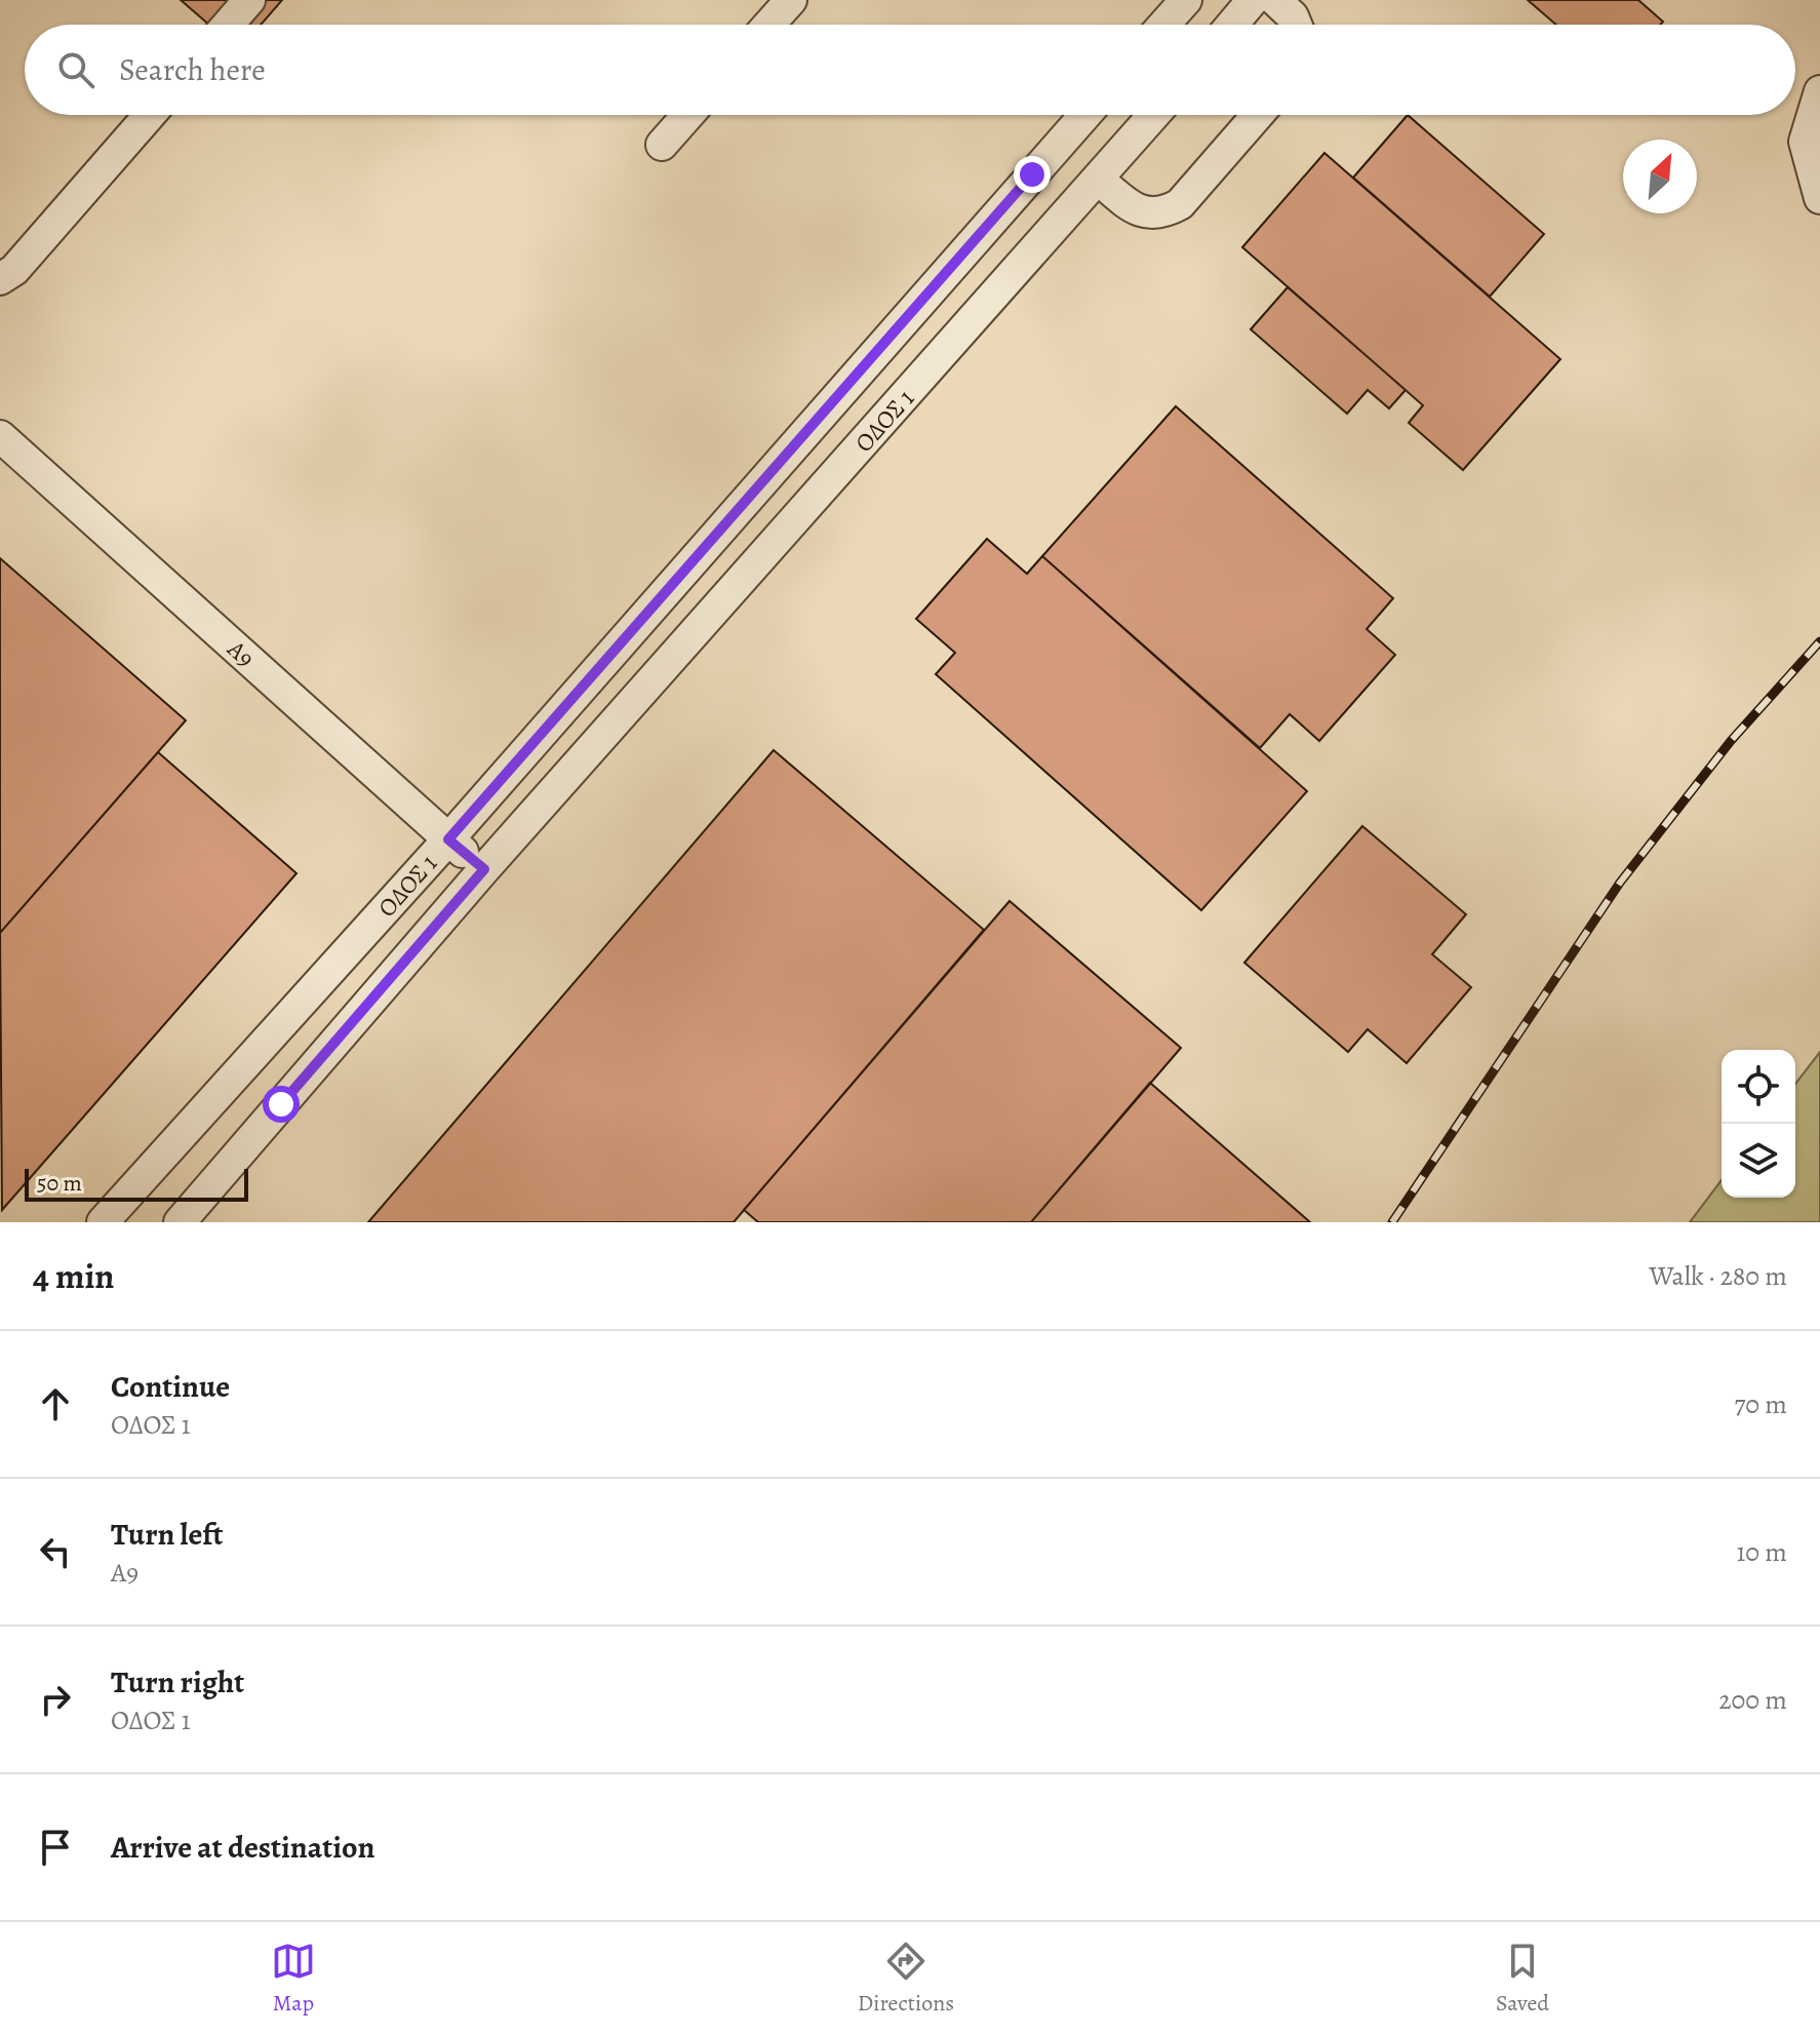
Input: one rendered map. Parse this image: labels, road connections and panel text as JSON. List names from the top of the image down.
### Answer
{
  "streets": {
    "street": ["ΟΔΟΣ 1", "Α9"]
  },
  "crossings": [
    ["ΟΔΟΣ 1", "Α9"]
  ],
  "scale_bar": "50 m",
  "north": "top right",
  "page": {
    "search": "Search here",
    "scale": "50 m",
    "heading": ["4 min", "Walk · 280 m"],
    "list": [
      ["Continue", "ΟΔΟΣ 1", "70 m"],
      ["Turn left", "Α9", "10 m"],
      ["Turn right", "ΟΔΟΣ 1", "200 m"],
      "Arrive at destination"
    ],
    "nav": ["Map", "Directions", "Saved"]
  }
}
